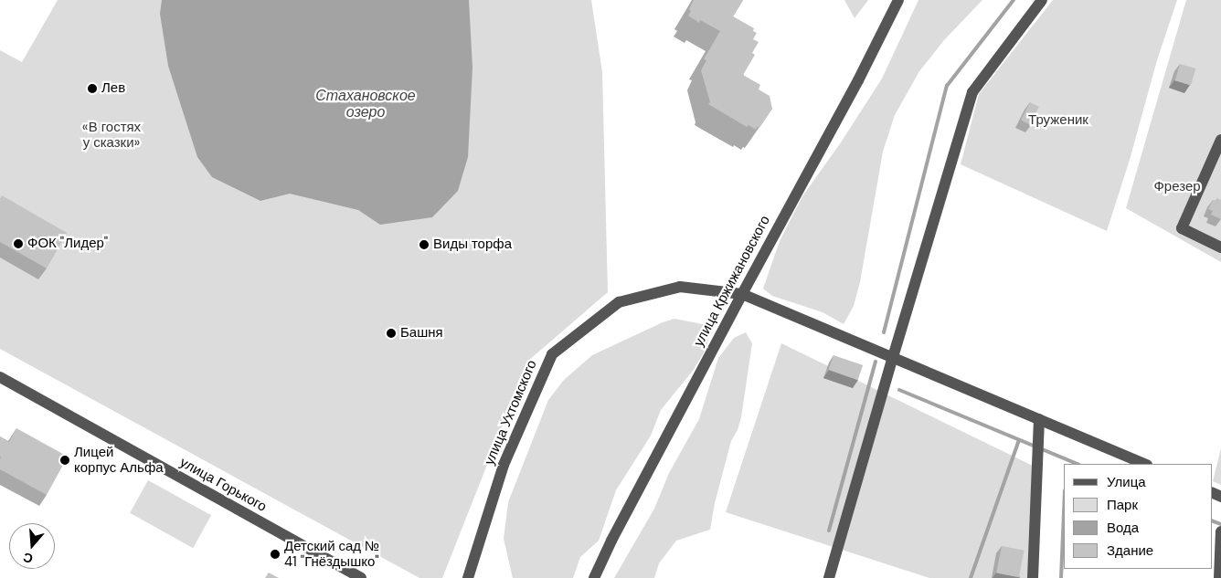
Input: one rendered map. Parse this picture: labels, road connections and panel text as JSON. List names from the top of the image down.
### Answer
{
  "streets": {
    "street": ["улица Кржижановского", "улица Ухтомского", "улица Горького"]
  },
  "crossings": [
    ["улица Кржижановского", "улица Ухтомского"]
  ],
  "water": ["Стахановское озеро"],
  "parks": ["Труженик", "«В гостях у сказки»", "Фрезер"],
  "places": [
    "Лев",
    "ФОК \"Лидер\"",
    "Виды торфа",
    "Башня",
    "Лицей корпус Альфа",
    "Детский сад № 41 \"Гнёздышко\""
  ],
  "legend": [
    "Улица",
    "Парк",
    "Вода",
    "Здание"
  ],
  "north": "bottom"
}
